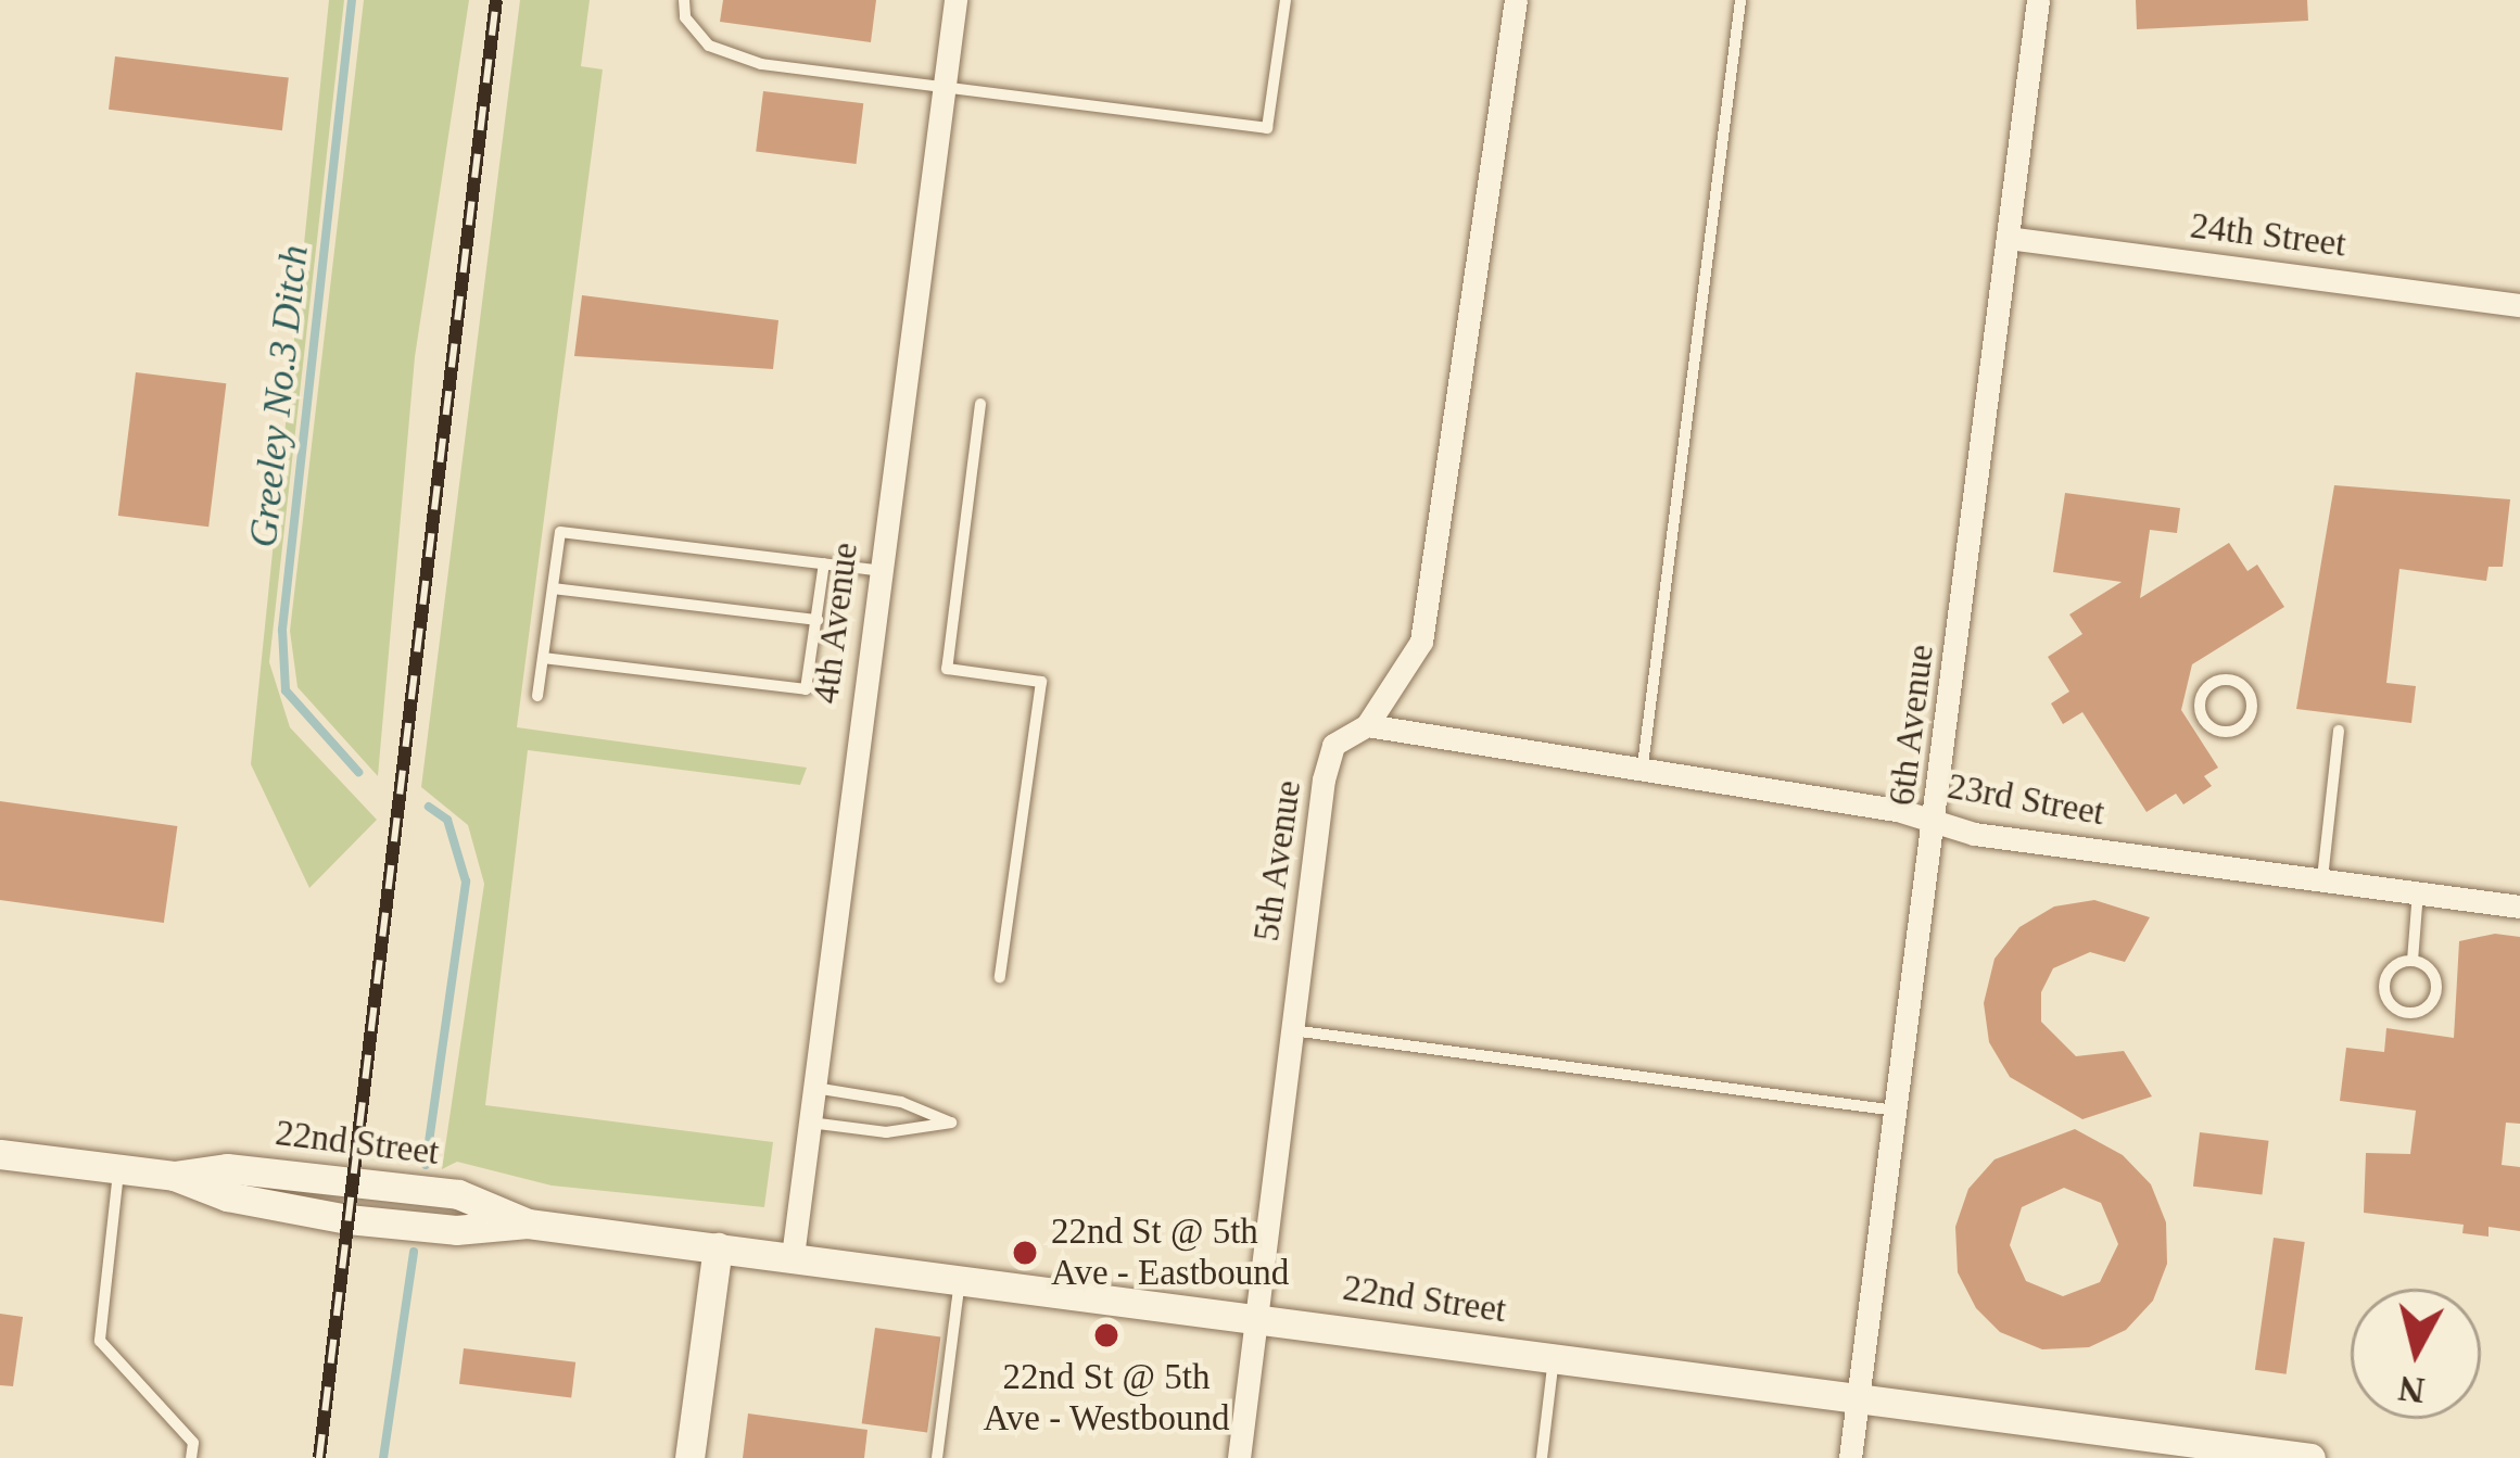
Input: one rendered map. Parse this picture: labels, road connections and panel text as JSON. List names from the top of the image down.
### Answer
{
  "streets": {
    "street": [
      "24th Street",
      "4th Avenue",
      "6th Avenue",
      "23rd Street",
      "5th Avenue",
      "22nd Street"
    ]
  },
  "crossings": [
    ["24th Street", "6th Avenue"],
    ["4th Avenue", "22nd Street"],
    ["6th Avenue", "23rd Street"],
    ["6th Avenue", "22nd Street"],
    ["23rd Street", "5th Avenue"],
    ["5th Avenue", "22nd Street"]
  ],
  "water": ["Greeley No.3 Ditch"],
  "places": ["22nd St @ 5th Ave - Eastbound", "22nd St @ 5th Ave - Westbound"],
  "north": "bottom"
}
